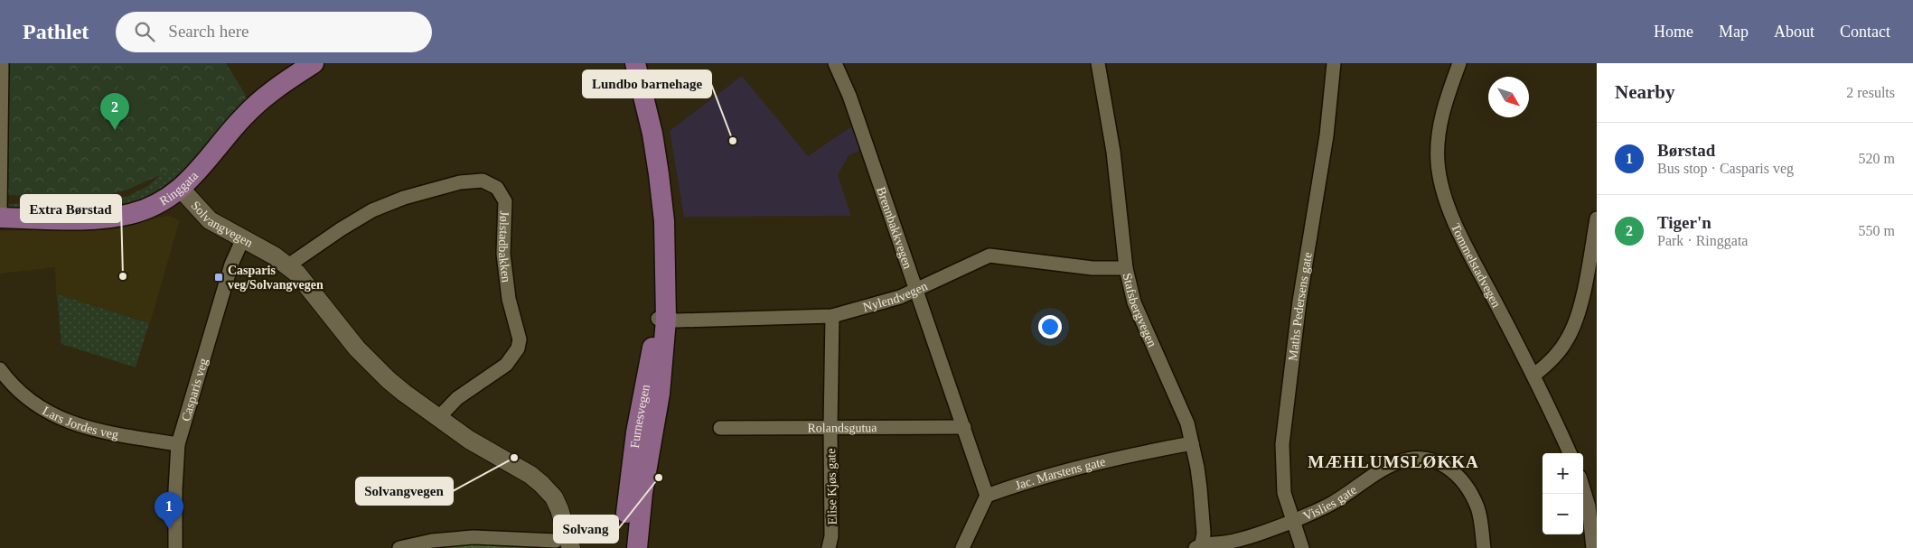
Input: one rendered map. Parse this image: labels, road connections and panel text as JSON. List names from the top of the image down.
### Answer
{
  "streets": {
    "main road": ["Ringgata", "Solvangvegen", "Furnesvegen"],
    "street": [
      "Brennbakkvegen",
      "Jølstadbakken",
      "Tommelstadvegen",
      "Nylendvegen",
      "Maths Pedersens gate",
      "Stafsbergvegen",
      "Casparis veg",
      "Lars Jordes veg",
      "Rolandsgutua",
      "Jac. Marstens gate",
      "Elise Kjøs gate",
      "Vislies gate"
    ]
  },
  "crossings": [
    ["Ringgata", "Solvangvegen"],
    ["Solvangvegen", "Jølstadbakken"],
    ["Solvangvegen", "Casparis veg"],
    ["Brennbakkvegen", "Nylendvegen"],
    ["Brennbakkvegen", "Rolandsgutua"],
    ["Brennbakkvegen", "Jac. Marstens gate"],
    ["Nylendvegen", "Stafsbergvegen"],
    ["Nylendvegen", "Furnesvegen"],
    ["Nylendvegen", "Elise Kjøs gate"],
    ["Maths Pedersens gate", "Vislies gate"],
    ["Stafsbergvegen", "Jac. Marstens gate"],
    ["Stafsbergvegen", "Vislies gate"],
    ["Casparis veg", "Lars Jordes veg"],
    ["Rolandsgutua", "Elise Kjøs gate"]
  ],
  "districts": ["MÆHLUMSLØKKA"],
  "places": {
    "other": [
      "Lundbo barnehage",
      "Extra Børstad",
      "Solvangvegen",
      "Solvang"
    ],
    "transit": ["Casparis veg/Solvangvegen"]
  },
  "north": "bottom right",
  "page": {
    "header": "Pathlet",
    "search": "Search here",
    "nav": [
      "Home",
      "Map",
      "About",
      "Contact"
    ],
    "heading": ["Nearby", "2 results"],
    "pins": ["2", "1"],
    "list": [
      {
        "mark": "1",
        "name": "Børstad",
        "note": "Bus stop · Casparis veg",
        "value": "520 m"
      },
      {
        "mark": "2",
        "name": "Tiger'n",
        "note": "Park · Ringgata",
        "value": "550 m"
      }
    ],
    "map_buttons": ["+", "−"]
  }
}
